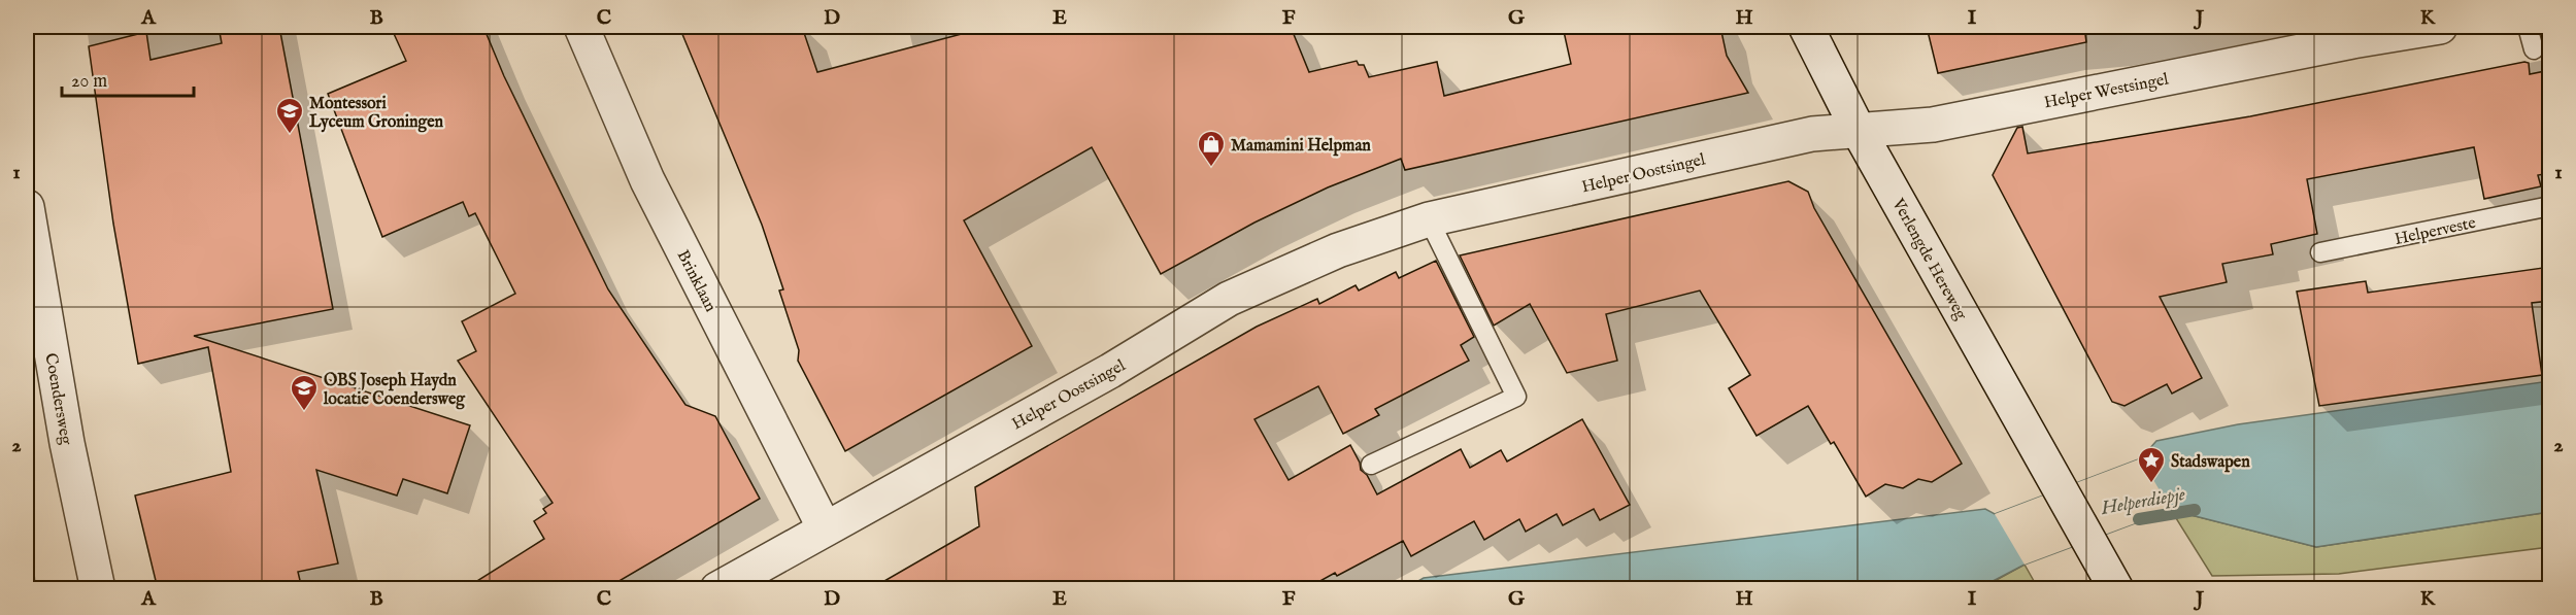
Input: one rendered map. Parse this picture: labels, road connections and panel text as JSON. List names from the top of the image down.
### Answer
{
  "streets": {
    "street": [
      "Helper Westsingel",
      "Helper Oostsingel",
      "Verlengde Hereweg",
      "Brinklaan",
      "Coendersweg"
    ],
    "lane": ["Helperveste"]
  },
  "crossings": [
    ["Helper Westsingel", "Helper Oostsingel"],
    ["Helper Westsingel", "Verlengde Hereweg"],
    ["Helper Oostsingel", "Verlengde Hereweg"],
    ["Helper Oostsingel", "Brinklaan"]
  ],
  "water": ["Helperdiepje"],
  "places": {
    "school or university": ["Montessori Lyceum Groningen", "OBS Joseph Haydn locatie Coendersweg"],
    "shop": ["Mamamini Helpman"],
    "place": ["Stadswapen"]
  },
  "scale_bar": "20 m",
  "grid": {
    "columns": [
      "A",
      "B",
      "C",
      "D",
      "E",
      "F",
      "G",
      "H",
      "I",
      "J",
      "K"
    ],
    "rows": ["1", "2"]
  }
}
